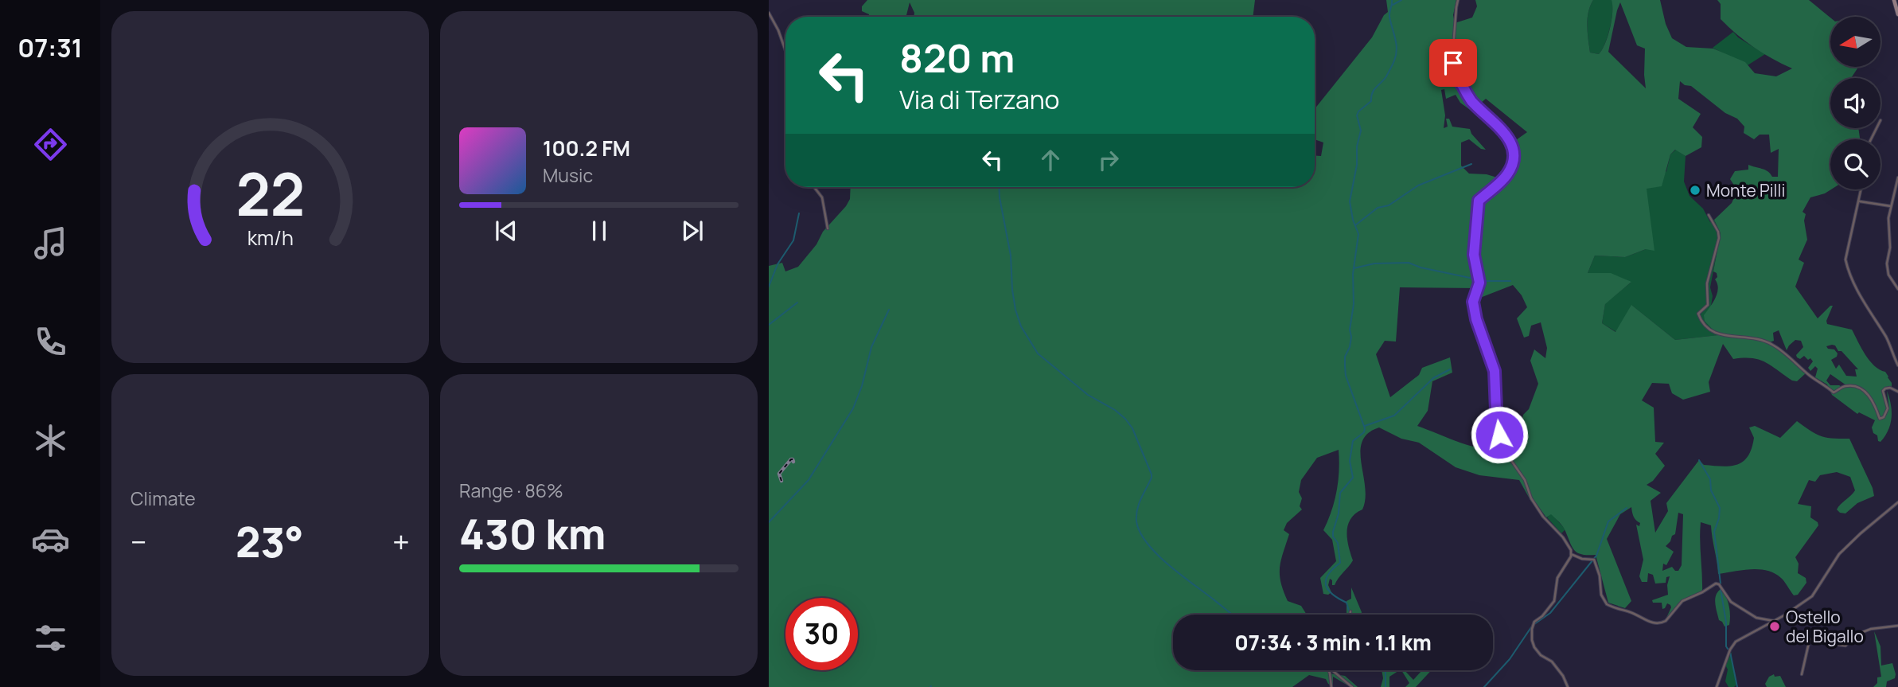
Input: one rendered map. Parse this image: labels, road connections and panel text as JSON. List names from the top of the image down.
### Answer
{
  "places": ["Monte Pilli", "Ostello del Bigallo"],
  "north": "left",
  "page": {
    "tabs": "07:31",
    "turn": ["820 m", "Via di Terzano"],
    "song": ["100.2 FM", "Music"],
    "tile": [
      "Climate",
      ["Range · 86%", "430 km"]
    ],
    "heat": ["−", "23°", "+"],
    "limit": "30",
    "trip": "07:34 · 3 min · 1.1 km",
    "gauge": ["22", "km/h"]
  }
}
